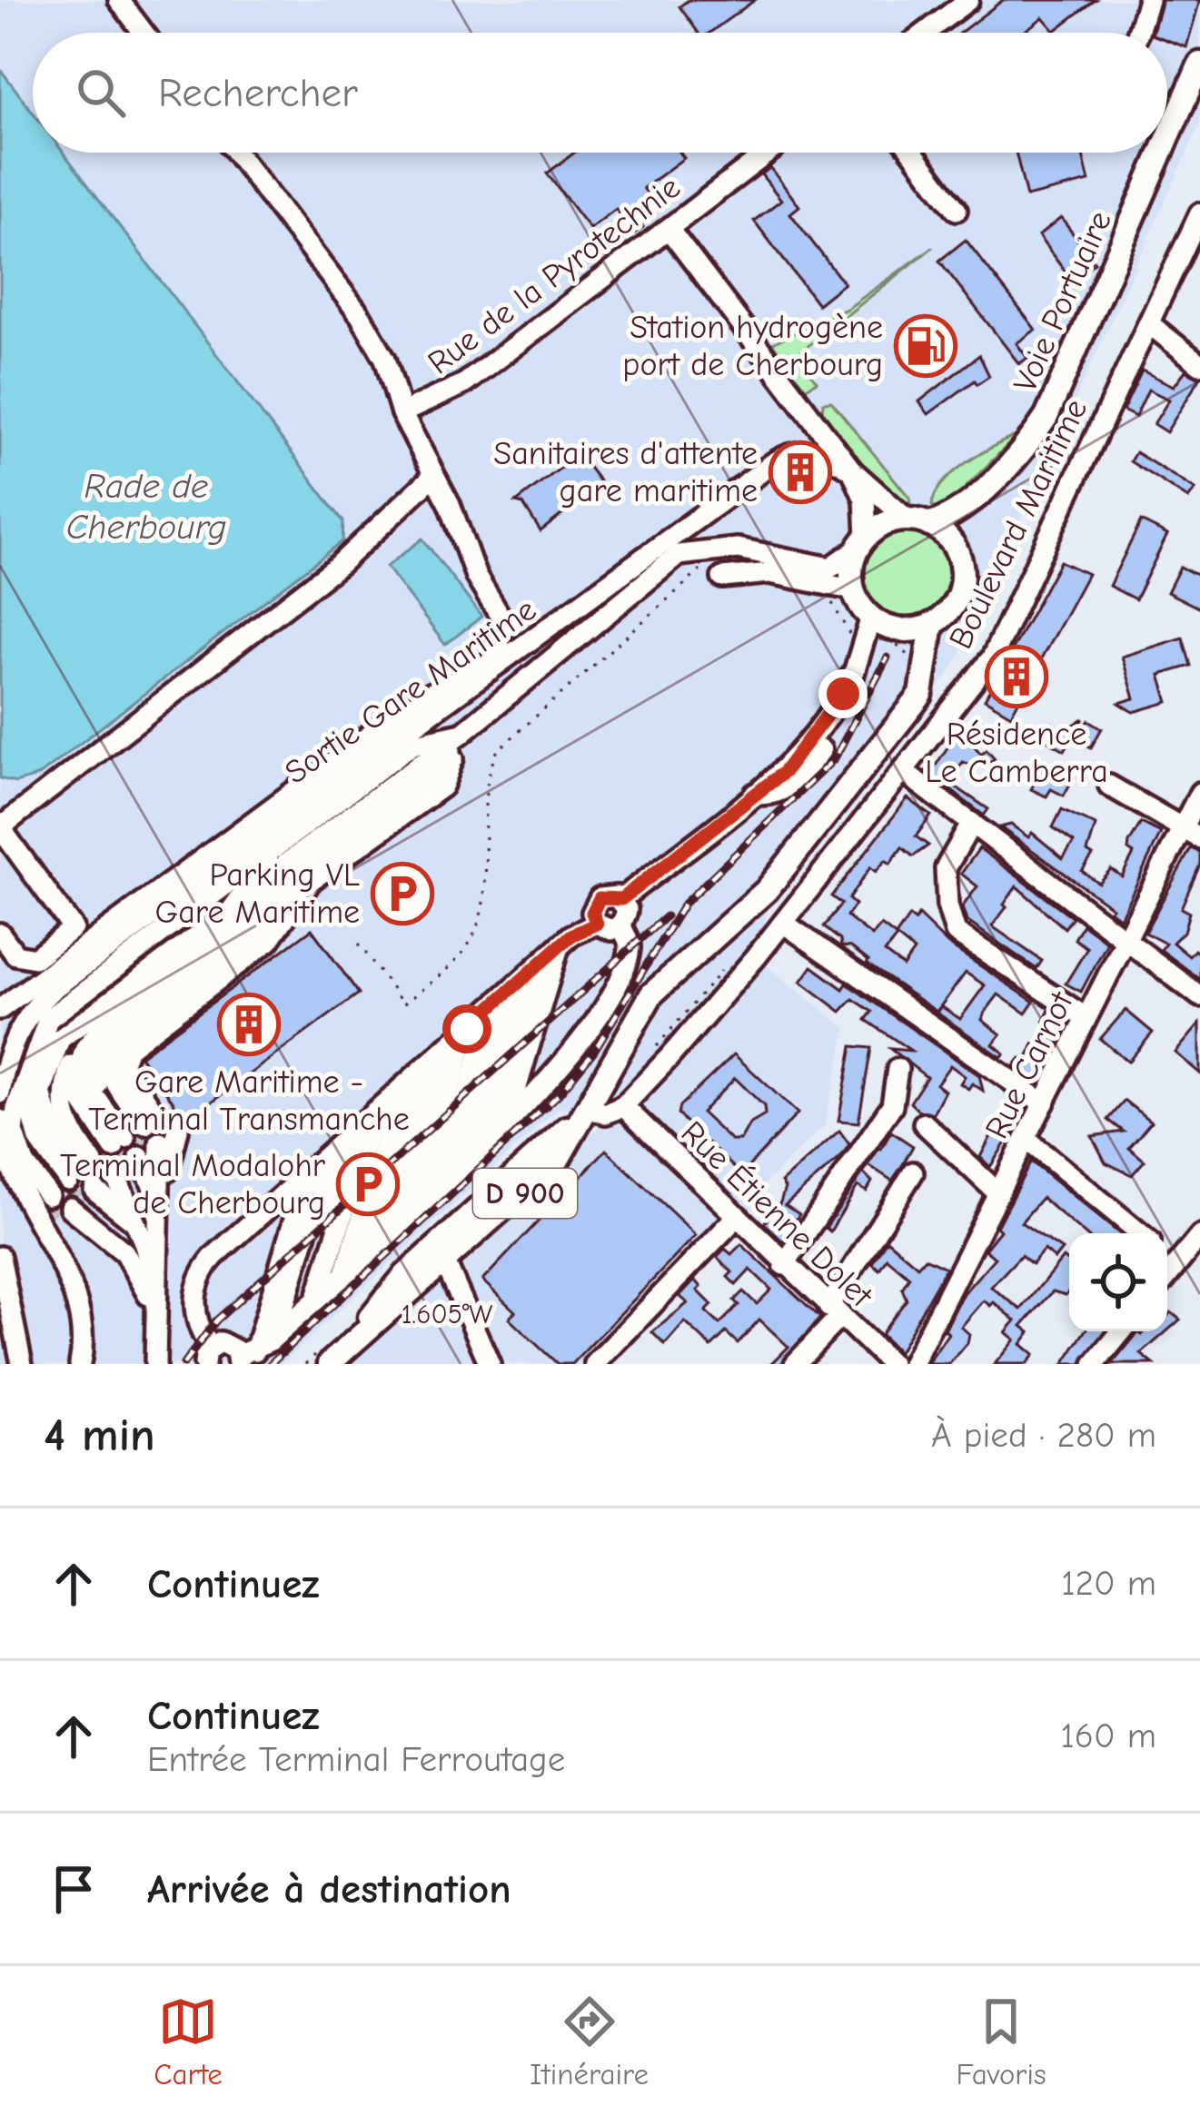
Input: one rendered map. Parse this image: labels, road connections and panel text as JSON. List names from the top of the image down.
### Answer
{
  "streets": {
    "main road": ["Voie Portuaire", "D 900"],
    "street": [
      "Rue de la Pyrotechnie",
      "Boulevard Maritime",
      "Sortie Gare Maritime",
      "Rue Carnot",
      "Rue Étienne Dolet"
    ]
  },
  "crossings": [
    ["Boulevard Maritime", "Rue Étienne Dolet"]
  ],
  "water": ["Rade de Cherbourg"],
  "places": {
    "fuel station": ["Station hydrogène port de Cherbourg"],
    "building": ["Sanitaires d'attente gare maritime", "Résidence Le Camberra", "Gare Maritime - Terminal Transmanche"],
    "parking": ["Parking VL Gare Maritime", "Terminal Modalohr de Cherbourg"]
  },
  "page": {
    "search": "Rechercher",
    "heading": ["4 min", "À pied · 280 m"],
    "list": [
      ["Continuez", "120 m"],
      ["Continuez", "Entrée Terminal Ferroutage", "160 m"],
      "Arrivée à destination"
    ],
    "nav": ["Carte", "Itinéraire", "Favoris"]
  },
  "coordinates": ["1.605°W"]
}
